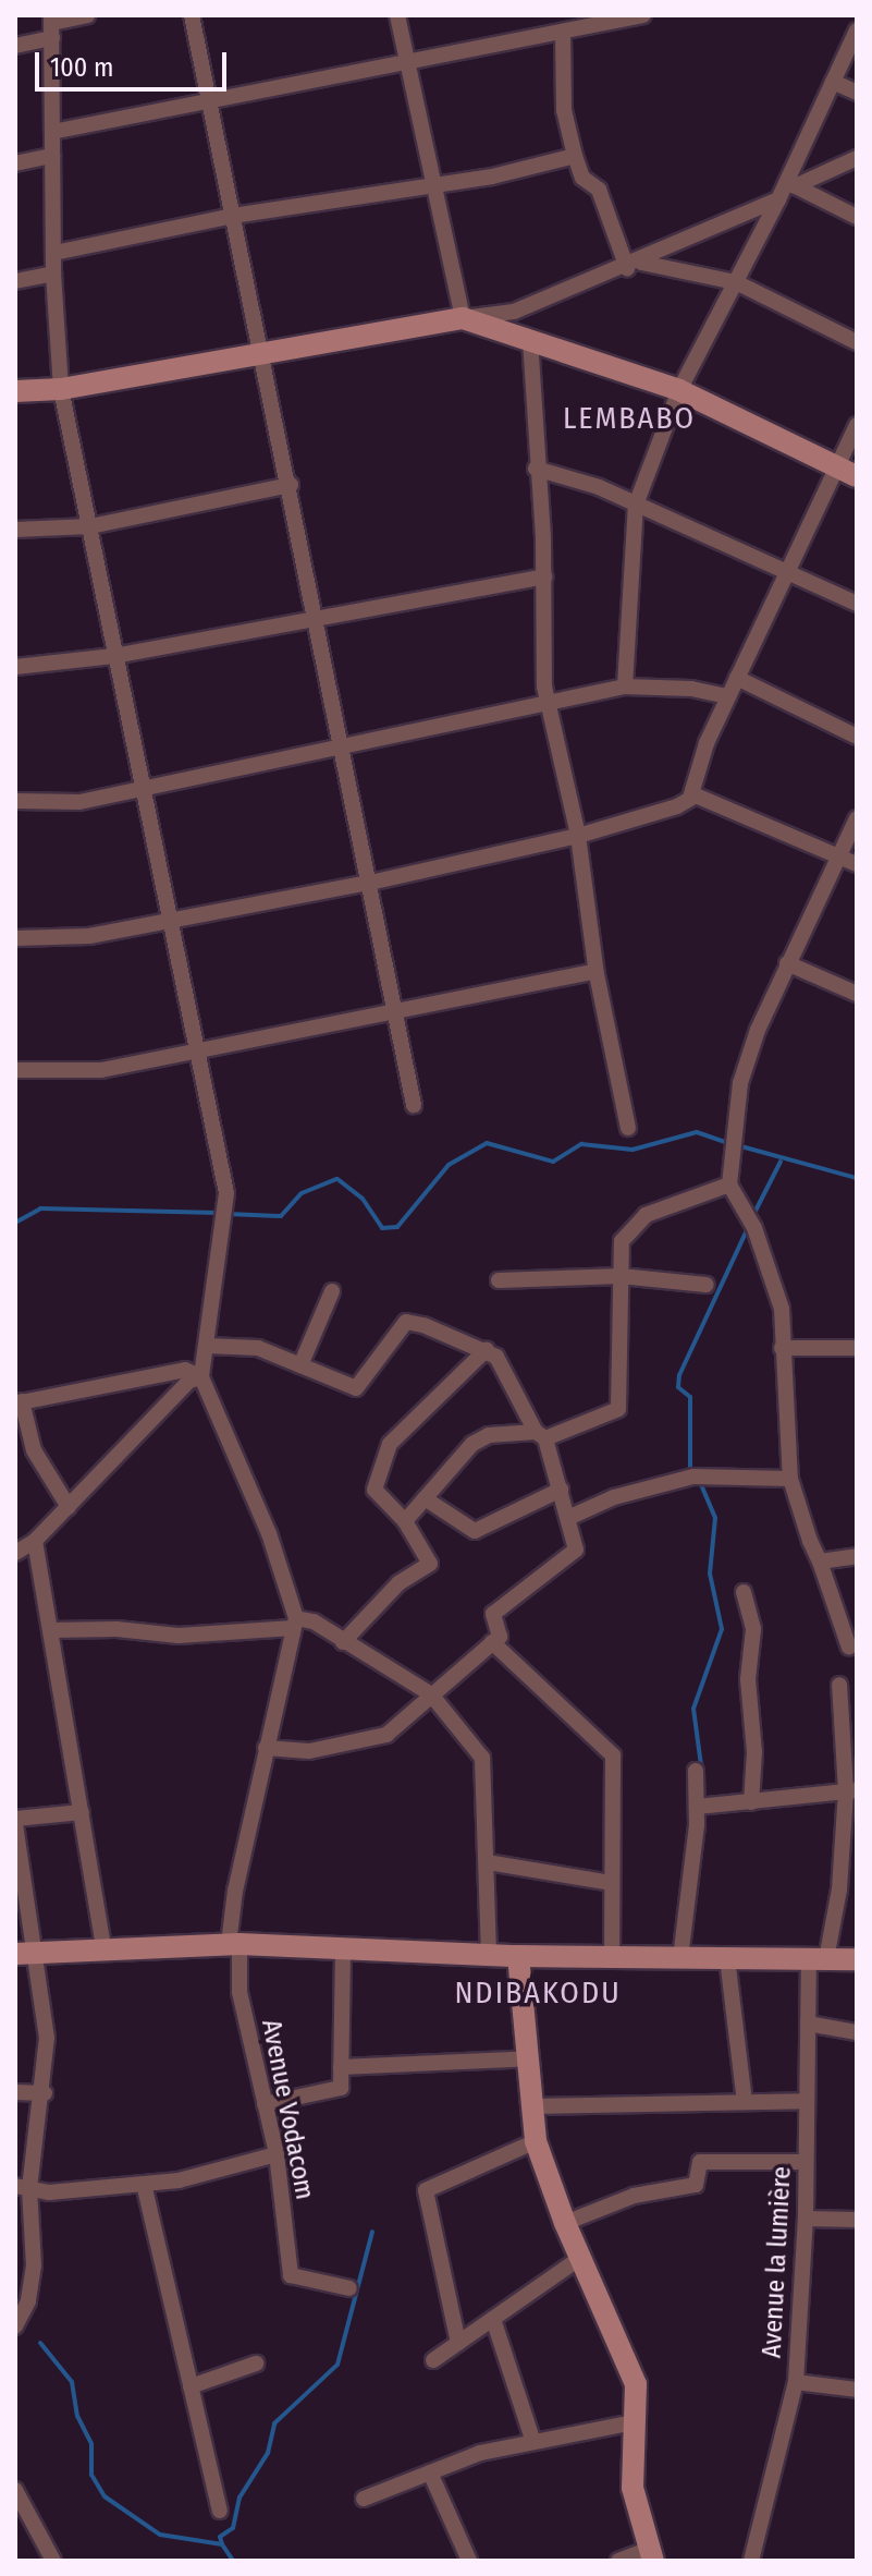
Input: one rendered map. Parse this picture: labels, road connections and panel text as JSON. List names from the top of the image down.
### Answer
{
  "streets": {
    "street": ["Avenue Vodacom", "Avenue la lumière"]
  },
  "districts": ["LEMBABO", "NDIBAKODU"],
  "scale_bar": "100 m"
}
